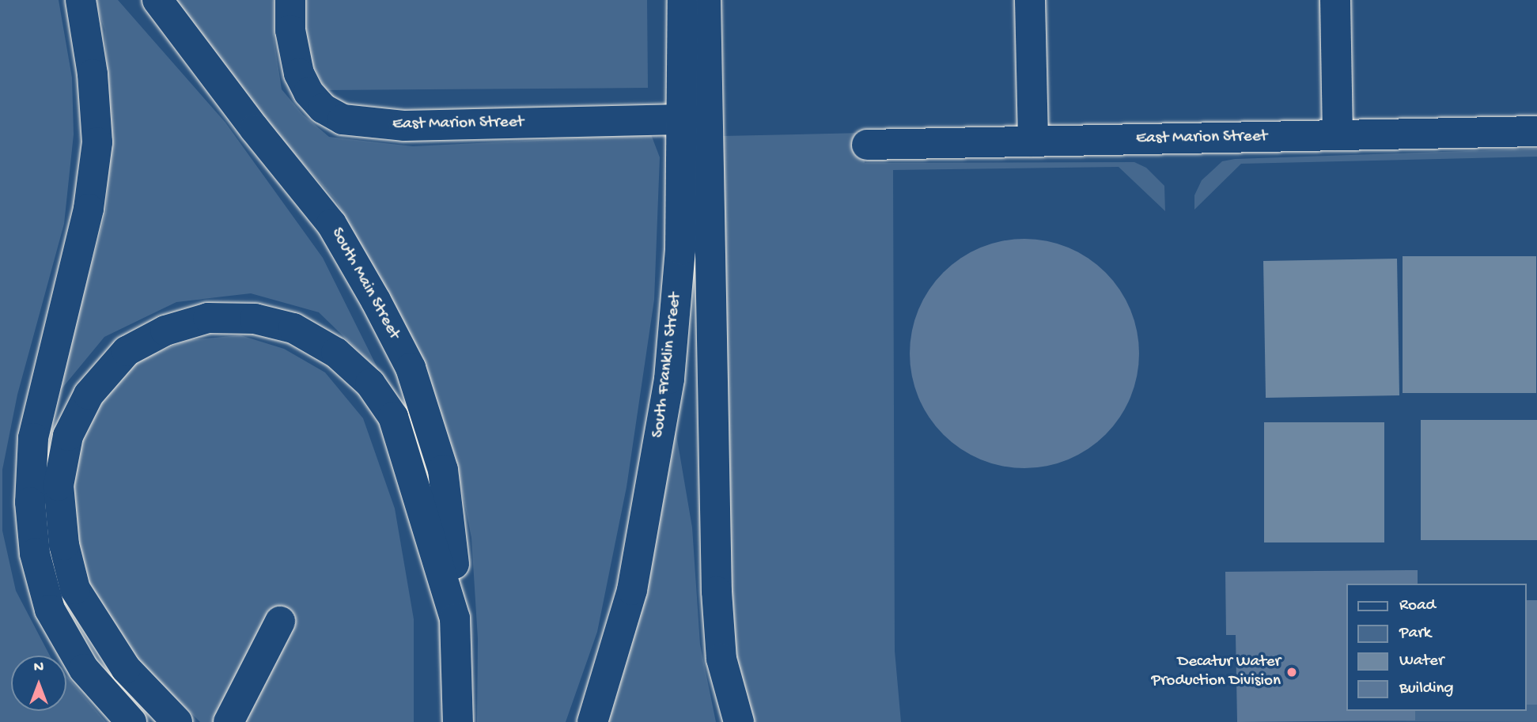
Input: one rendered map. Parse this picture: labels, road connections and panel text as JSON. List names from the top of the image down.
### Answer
{
  "streets": {
    "main road": ["East Marion Street", "South Main Street", "South Franklin Street"]
  },
  "crossings": [
    ["East Marion Street", "South Franklin Street"]
  ],
  "places": ["Decatur Water Production Division"],
  "legend": [
    "Road",
    "Park",
    "Water",
    "Building"
  ],
  "north": "top"
}
